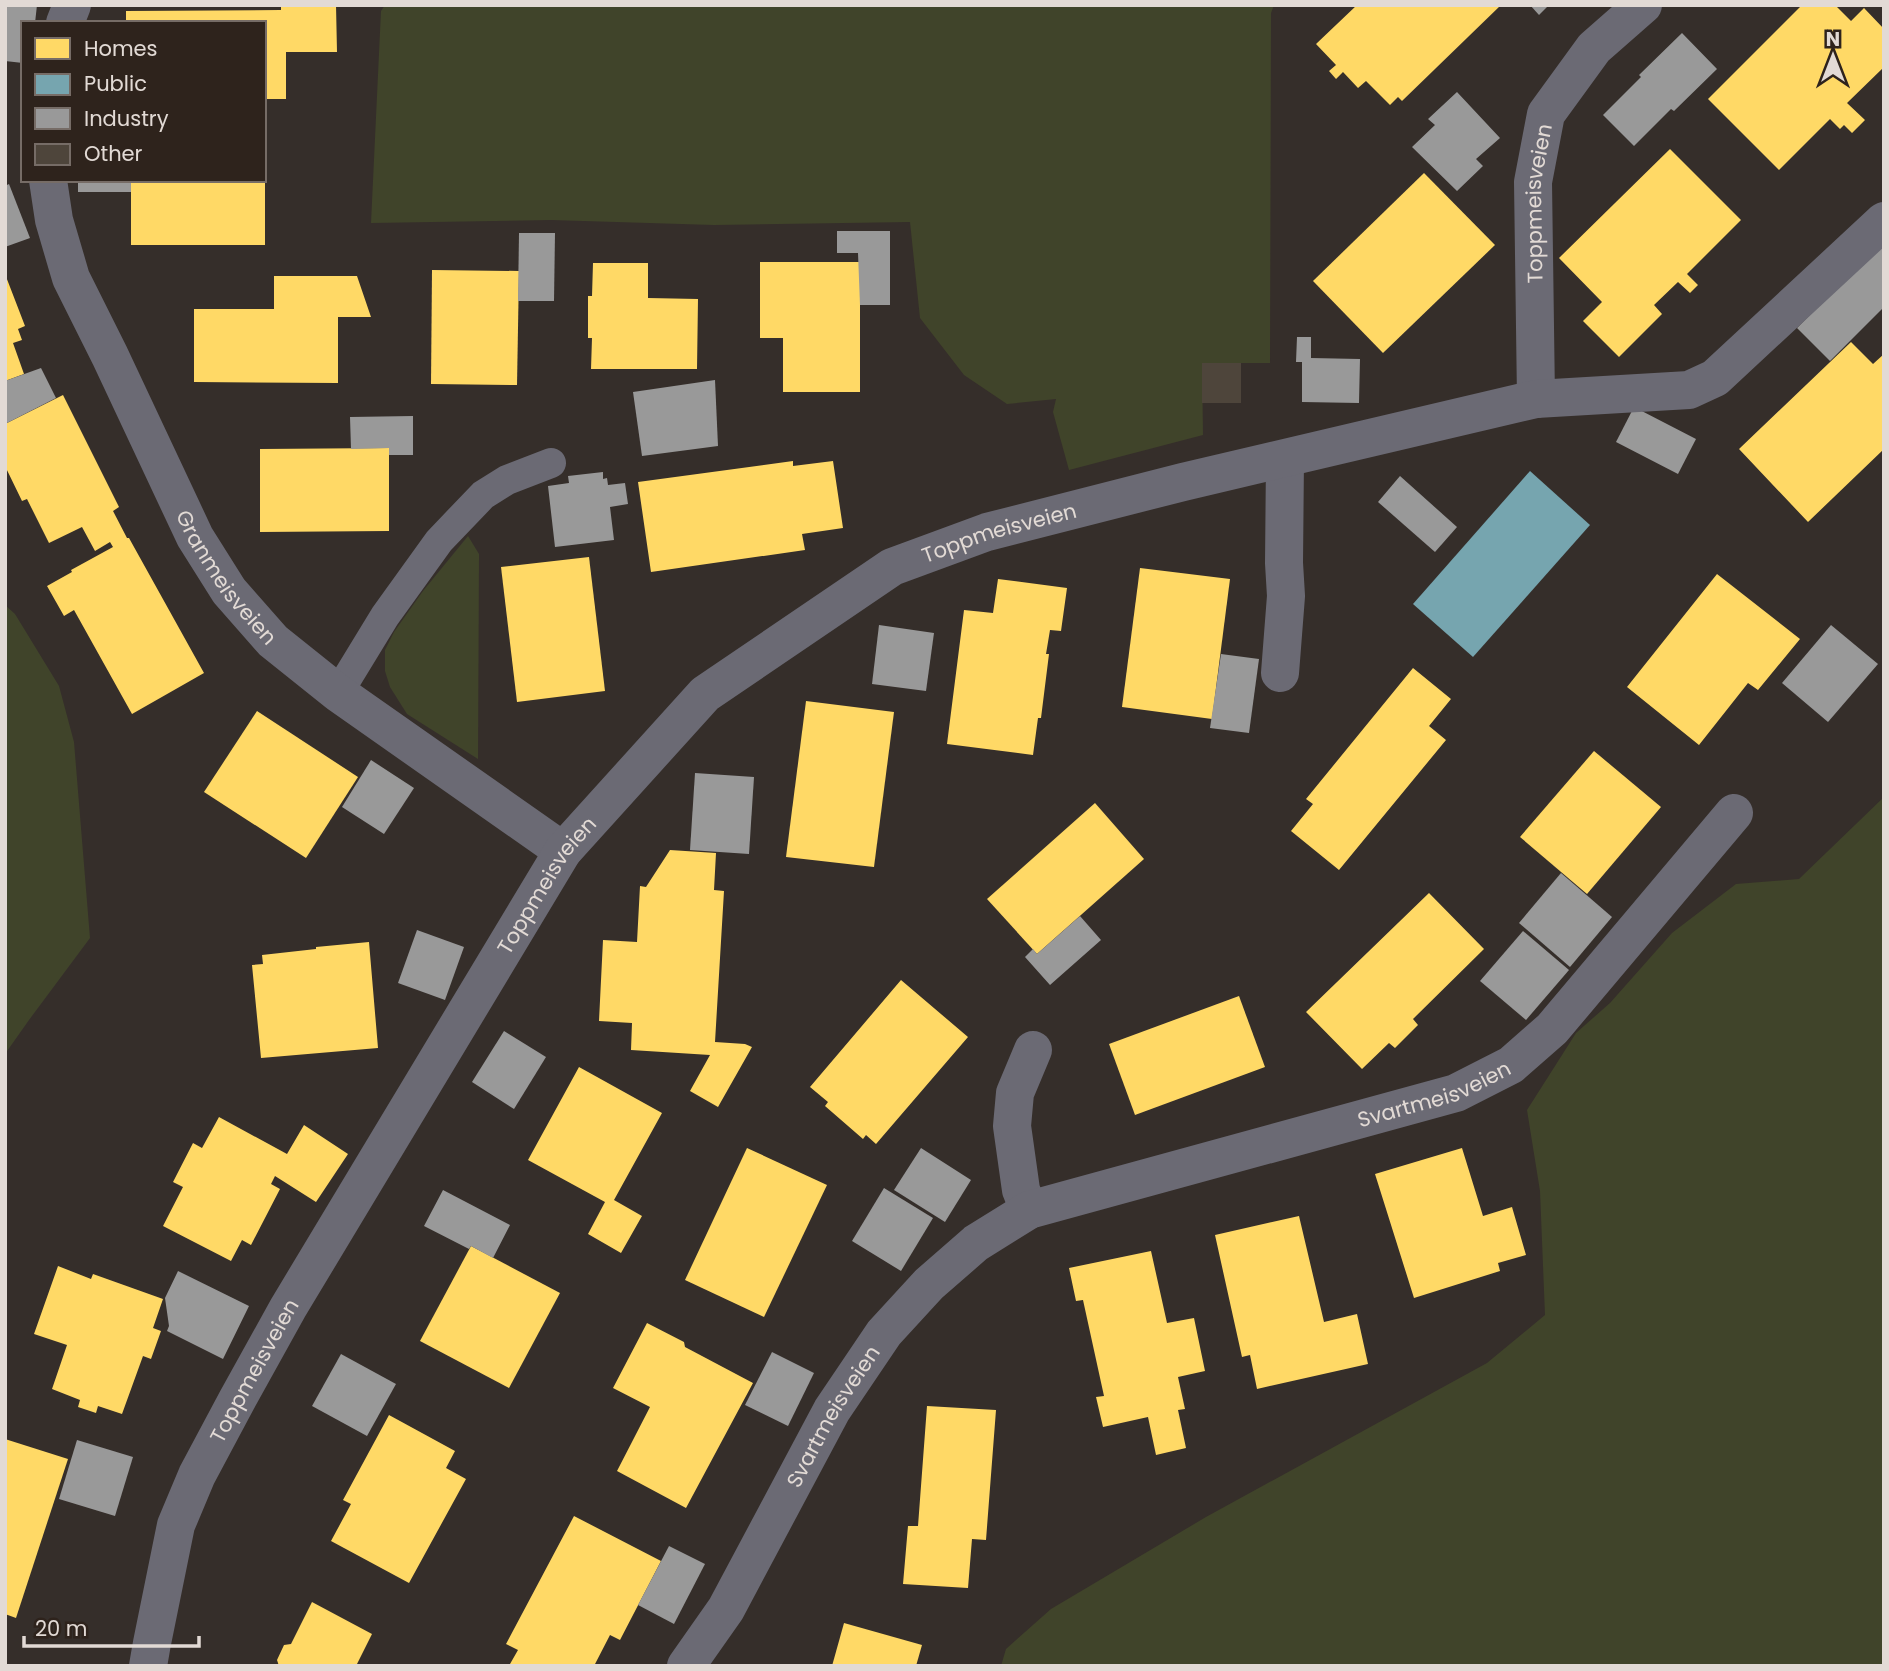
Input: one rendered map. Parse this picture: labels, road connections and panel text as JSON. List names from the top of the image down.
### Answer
{
  "streets": {
    "street": ["Toppmeisveien", "Granmeisveien", "Svartmeisveien"]
  },
  "crossings": [
    ["Toppmeisveien", "Granmeisveien"]
  ],
  "legend": [
    "Homes",
    "Public",
    "Industry",
    "Other"
  ],
  "scale_bar": "20 m",
  "north": "top"
}
